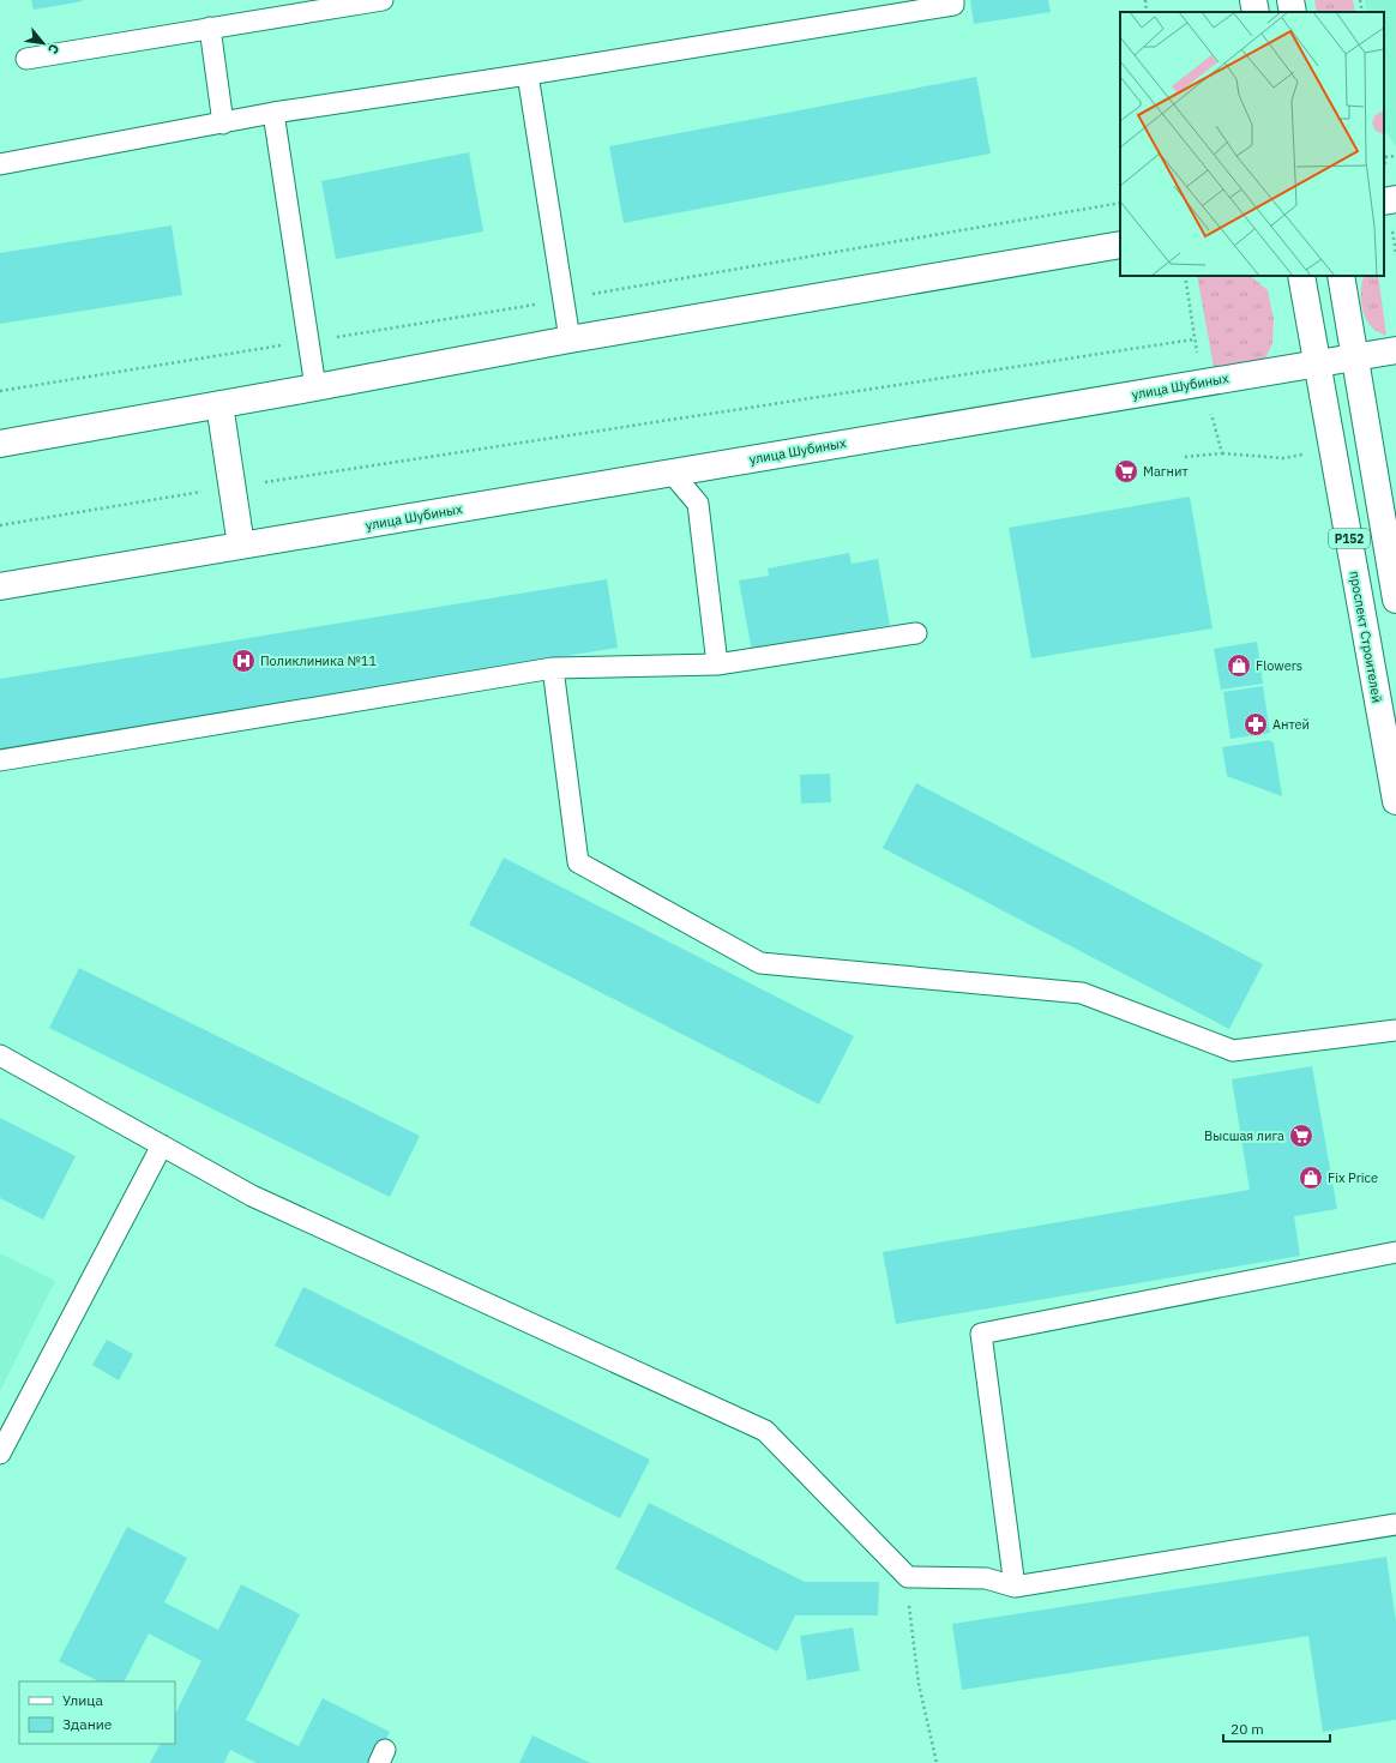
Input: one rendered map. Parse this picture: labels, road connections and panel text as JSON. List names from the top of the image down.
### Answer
{
  "streets": {
    "main road": ["улица Шубиных", "Р152", "проспект Строителей"]
  },
  "crossings": [
    ["улица Шубиных", "Р152"],
    ["улица Шубиных", "проспект Строителей"]
  ],
  "places": {
    "supermarket": ["Магнит", "Высшая лига"],
    "hospital": ["Поликлиника №11"],
    "shop": ["Flowers", "Fix Price"],
    "pharmacy": ["Антей"]
  },
  "legend": ["Улица", "Здание"],
  "scale_bar": "20 m",
  "north": "bottom right"
}
